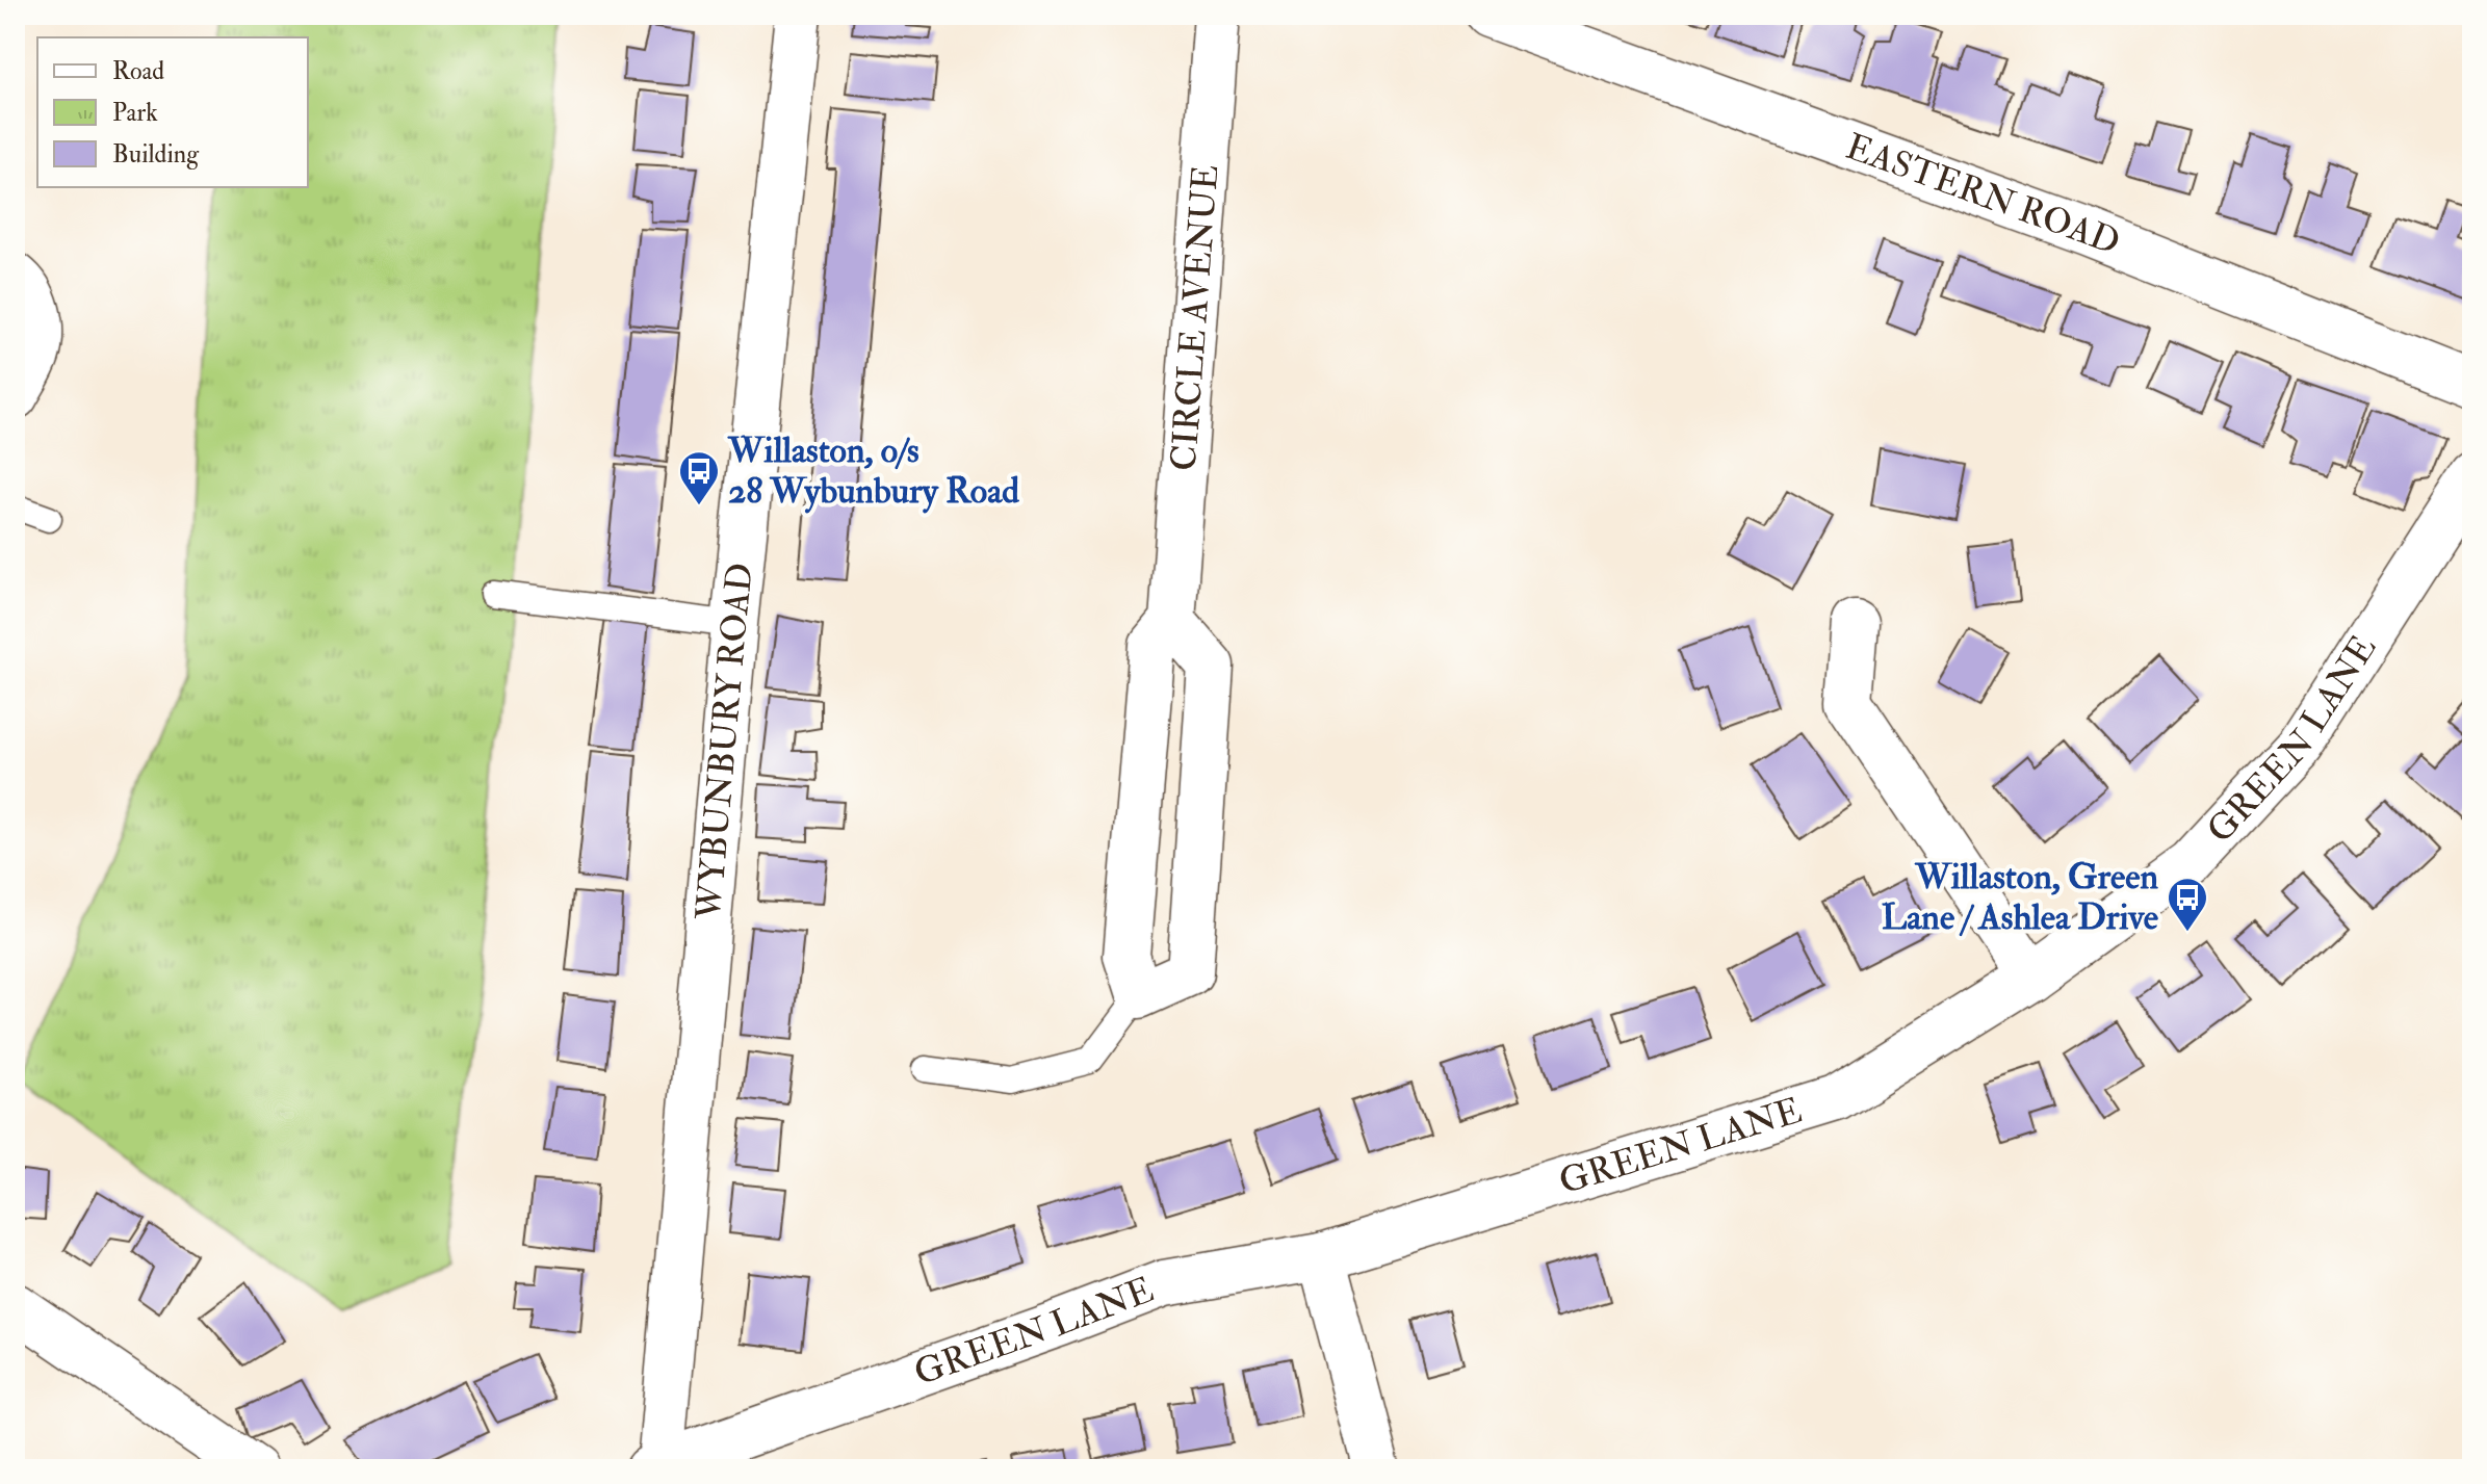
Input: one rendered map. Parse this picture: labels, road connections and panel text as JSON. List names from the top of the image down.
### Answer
{
  "streets": {
    "street": [
      "EASTERN ROAD",
      "CIRCLE AVENUE",
      "GREEN LANE",
      "WYBUNBURY ROAD"
    ]
  },
  "crossings": [
    ["GREEN LANE", "WYBUNBURY ROAD"]
  ],
  "places": {
    "bus stop": ["Willaston, o/s 28 Wybunbury Road", "Willaston, Green Lane / Ashlea Drive"]
  },
  "legend": ["Road", "Park", "Building"]
}
